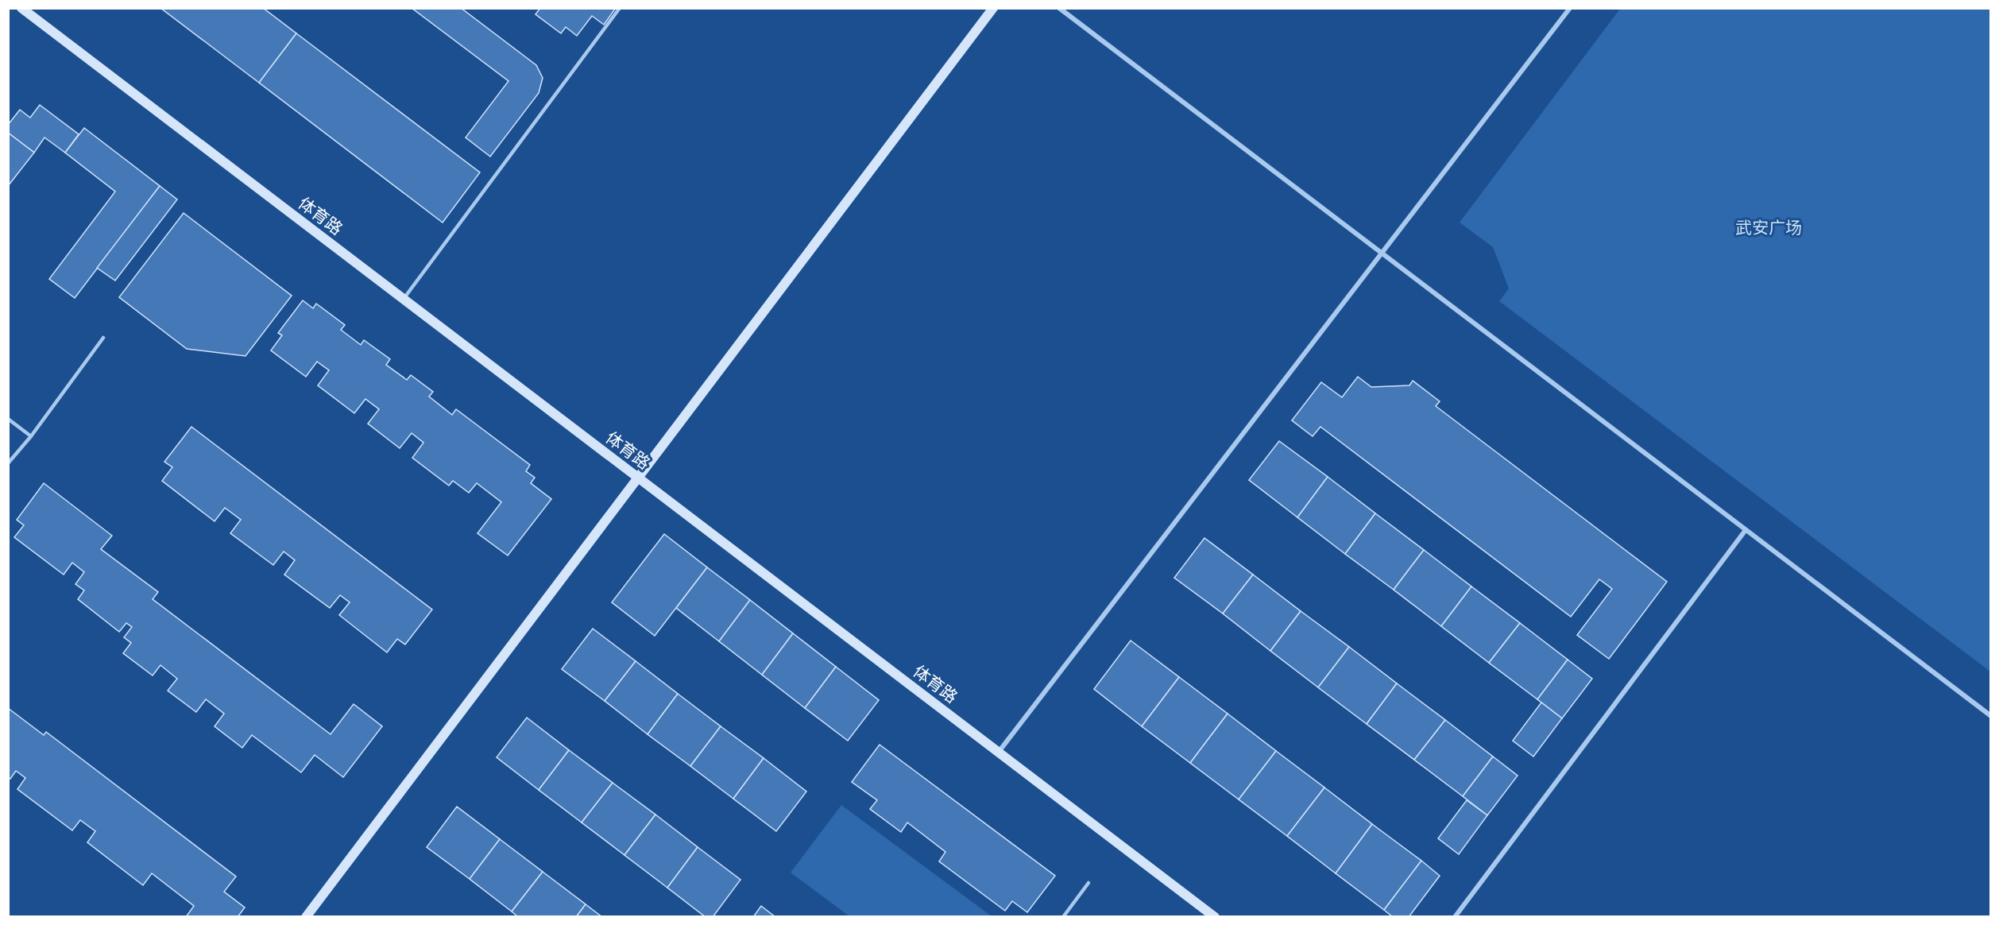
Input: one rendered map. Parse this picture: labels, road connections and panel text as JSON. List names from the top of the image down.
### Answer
{
  "streets": {
    "street": ["体育路"]
  },
  "parks": ["武安广场"]
}
